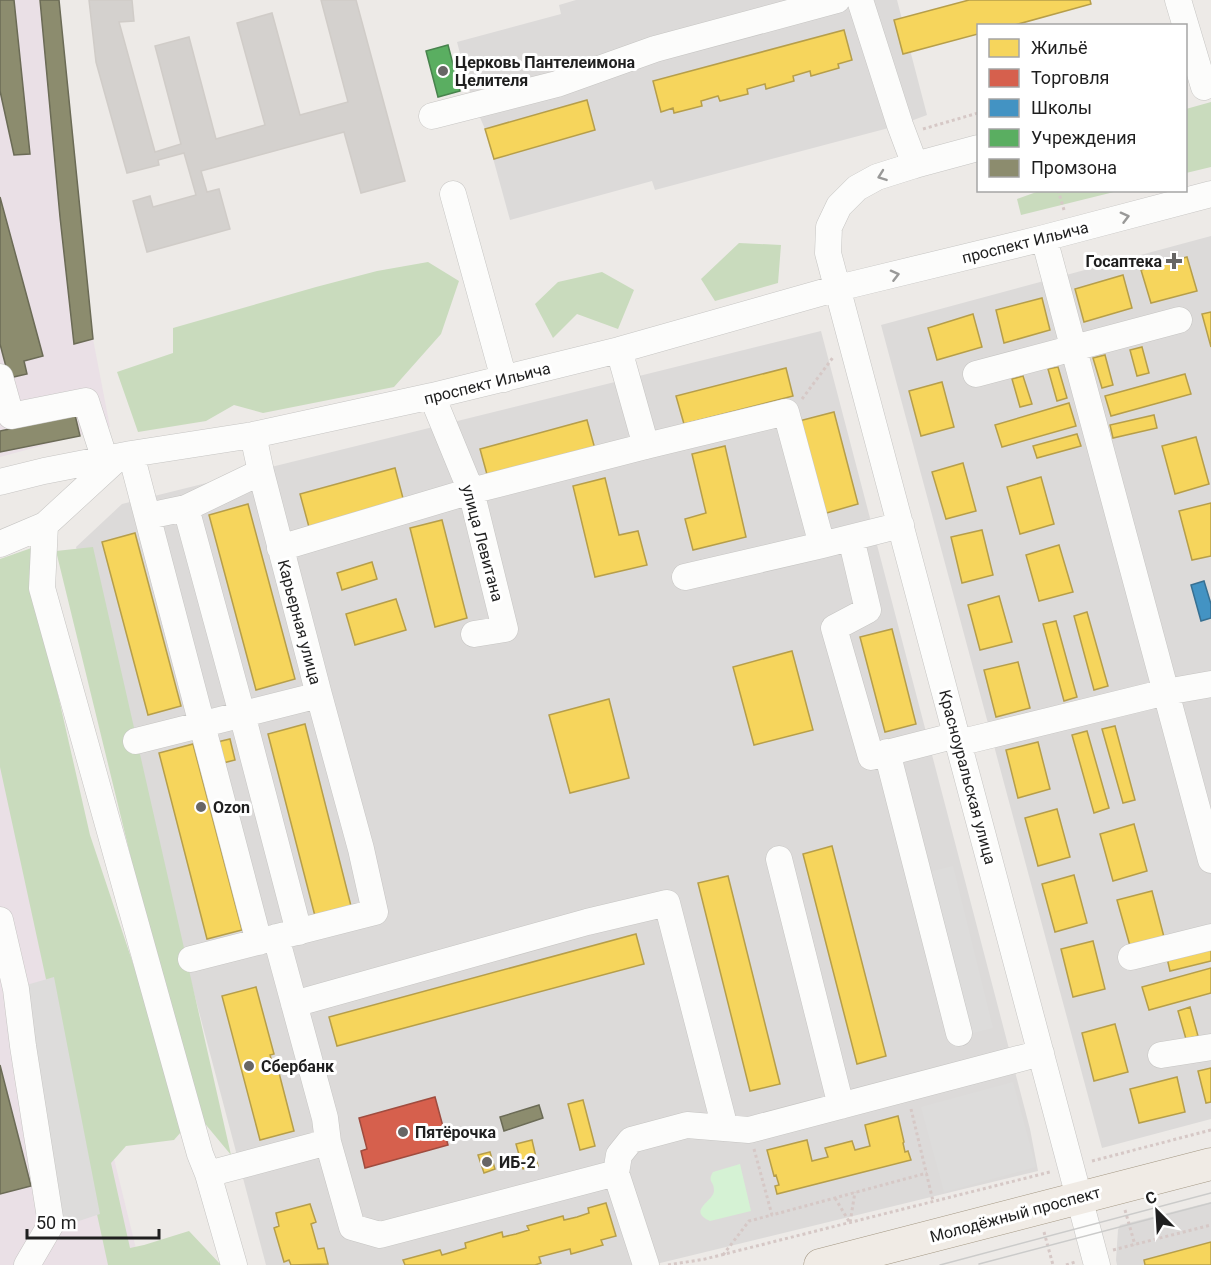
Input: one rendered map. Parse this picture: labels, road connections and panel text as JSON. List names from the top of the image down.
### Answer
{
  "streets": {
    "main road": ["Молодёжный проспект"],
    "street": [
      "проспект Ильича",
      "улица Левитана",
      "Карьерная улица",
      "Красноуральская улица"
    ]
  },
  "crossings": [
    ["проспект Ильича", "улица Левитана"],
    ["проспект Ильича", "Карьерная улица"],
    ["проспект Ильича", "Красноуральская улица"],
    ["Красноуральская улица", "Молодёжный проспект"]
  ],
  "places": {
    "other": [
      "Церковь Пантелеимона Целителя",
      "Ozon",
      "Сбербанк",
      "Пятёрочка",
      "ИБ-2"
    ],
    "health": ["Госаптека"]
  },
  "legend": [
    "Жильё",
    "Торговля",
    "Школы",
    "Учреждения",
    "Промзона"
  ],
  "scale_bar": "50 m",
  "north": "top left"
}
